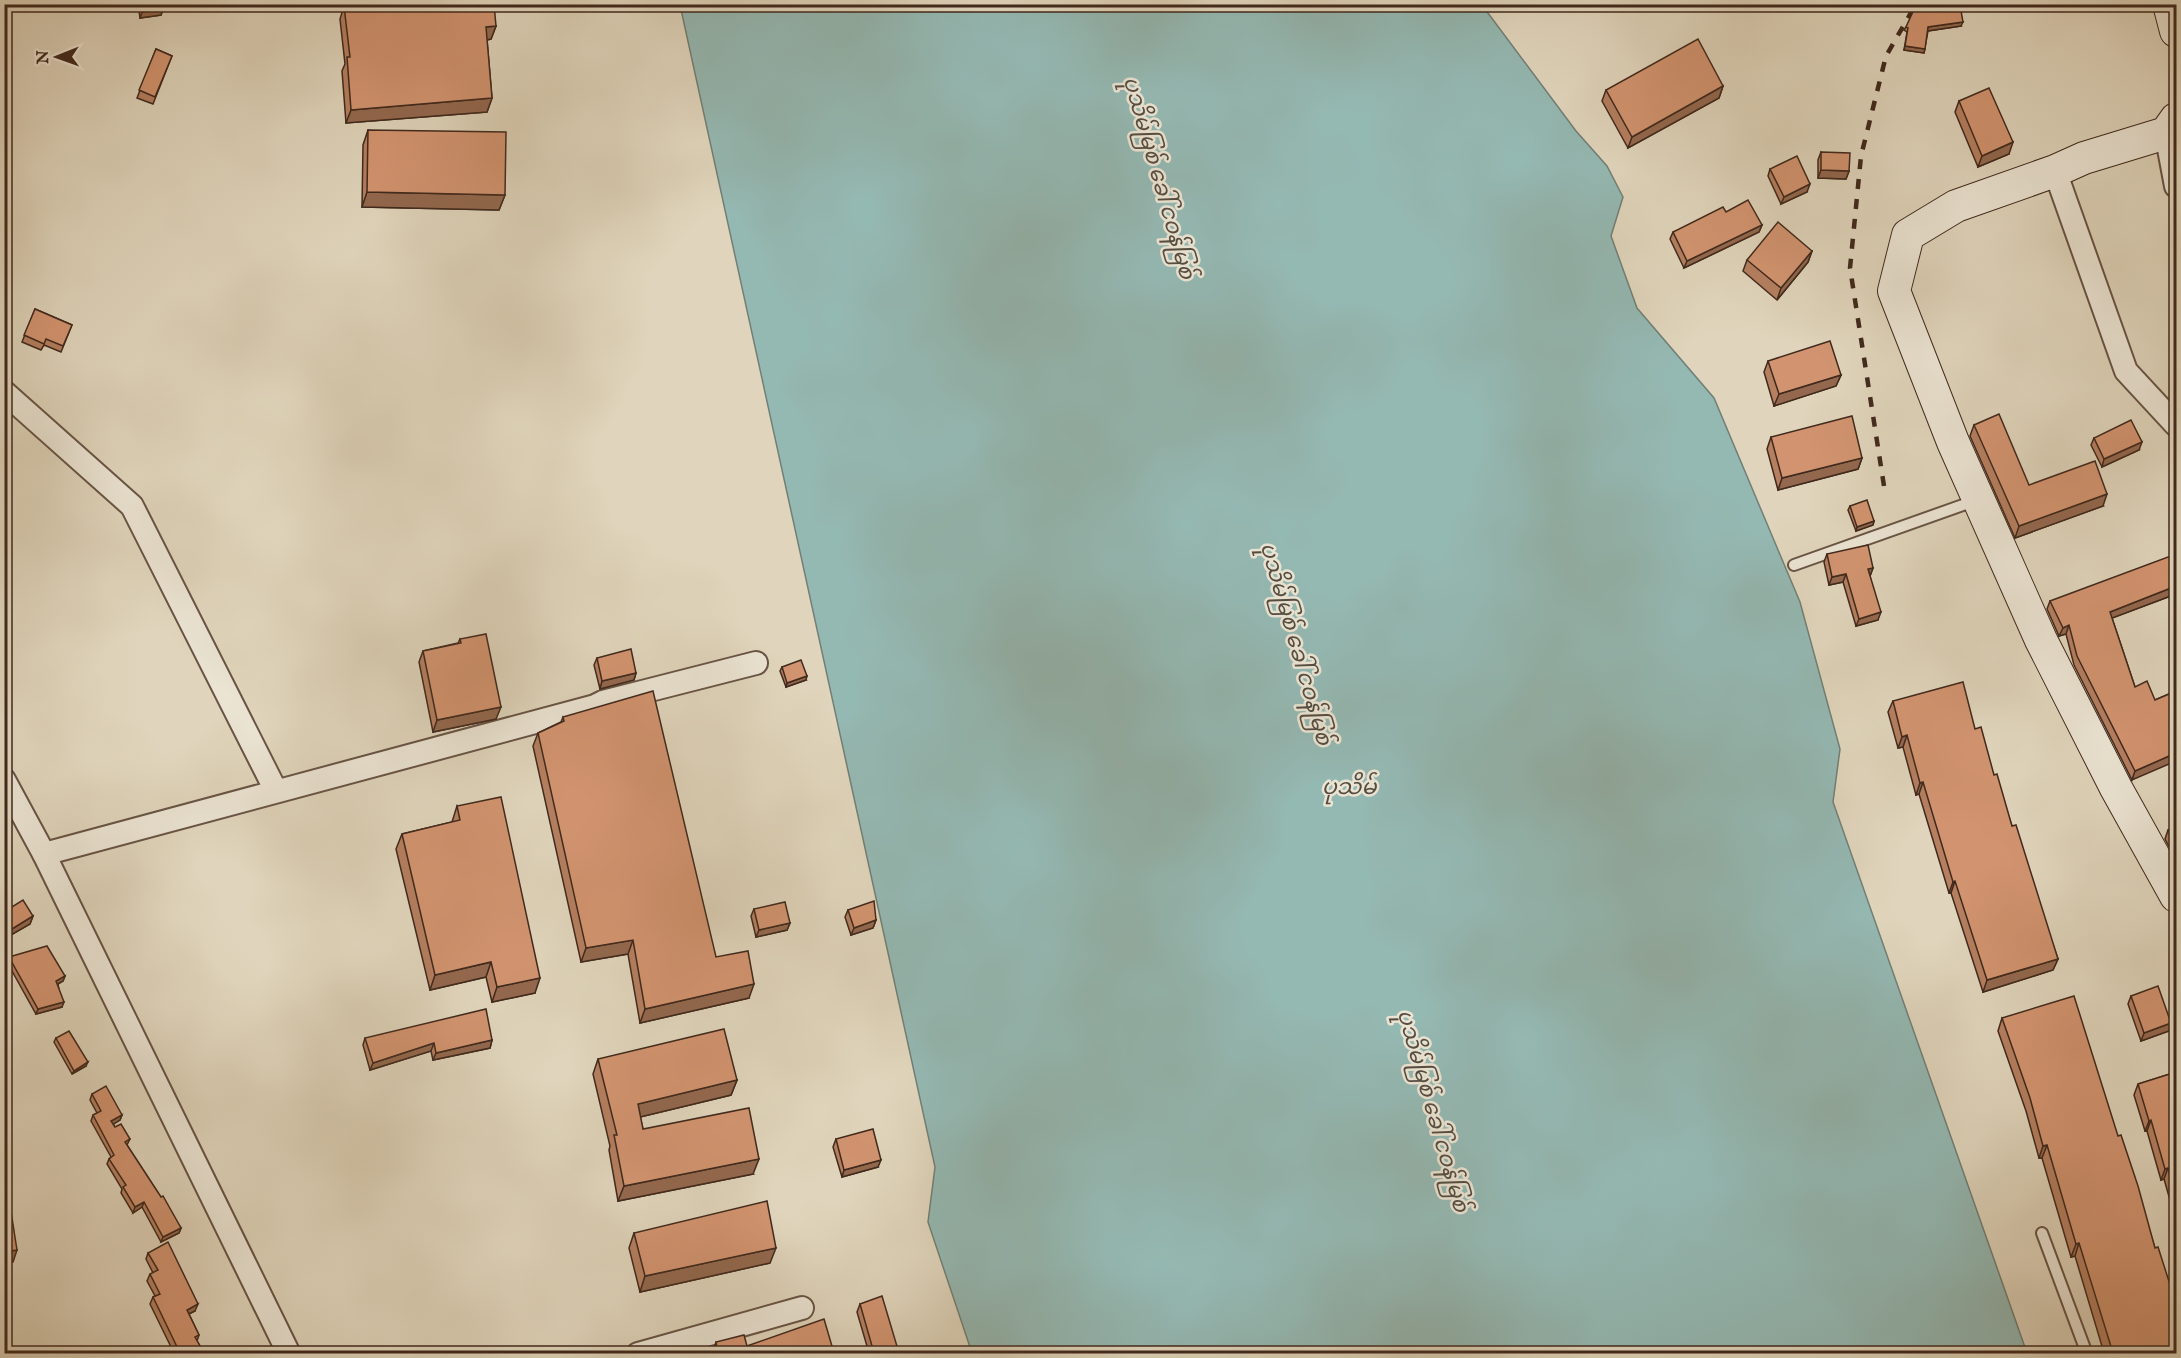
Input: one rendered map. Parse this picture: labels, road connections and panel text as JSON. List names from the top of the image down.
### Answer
{
  "water": ["ပုသိမ်မြစ် ခေါ် ငဝန်မြစ်", "ပုသိမ်"],
  "north": "left"
}
